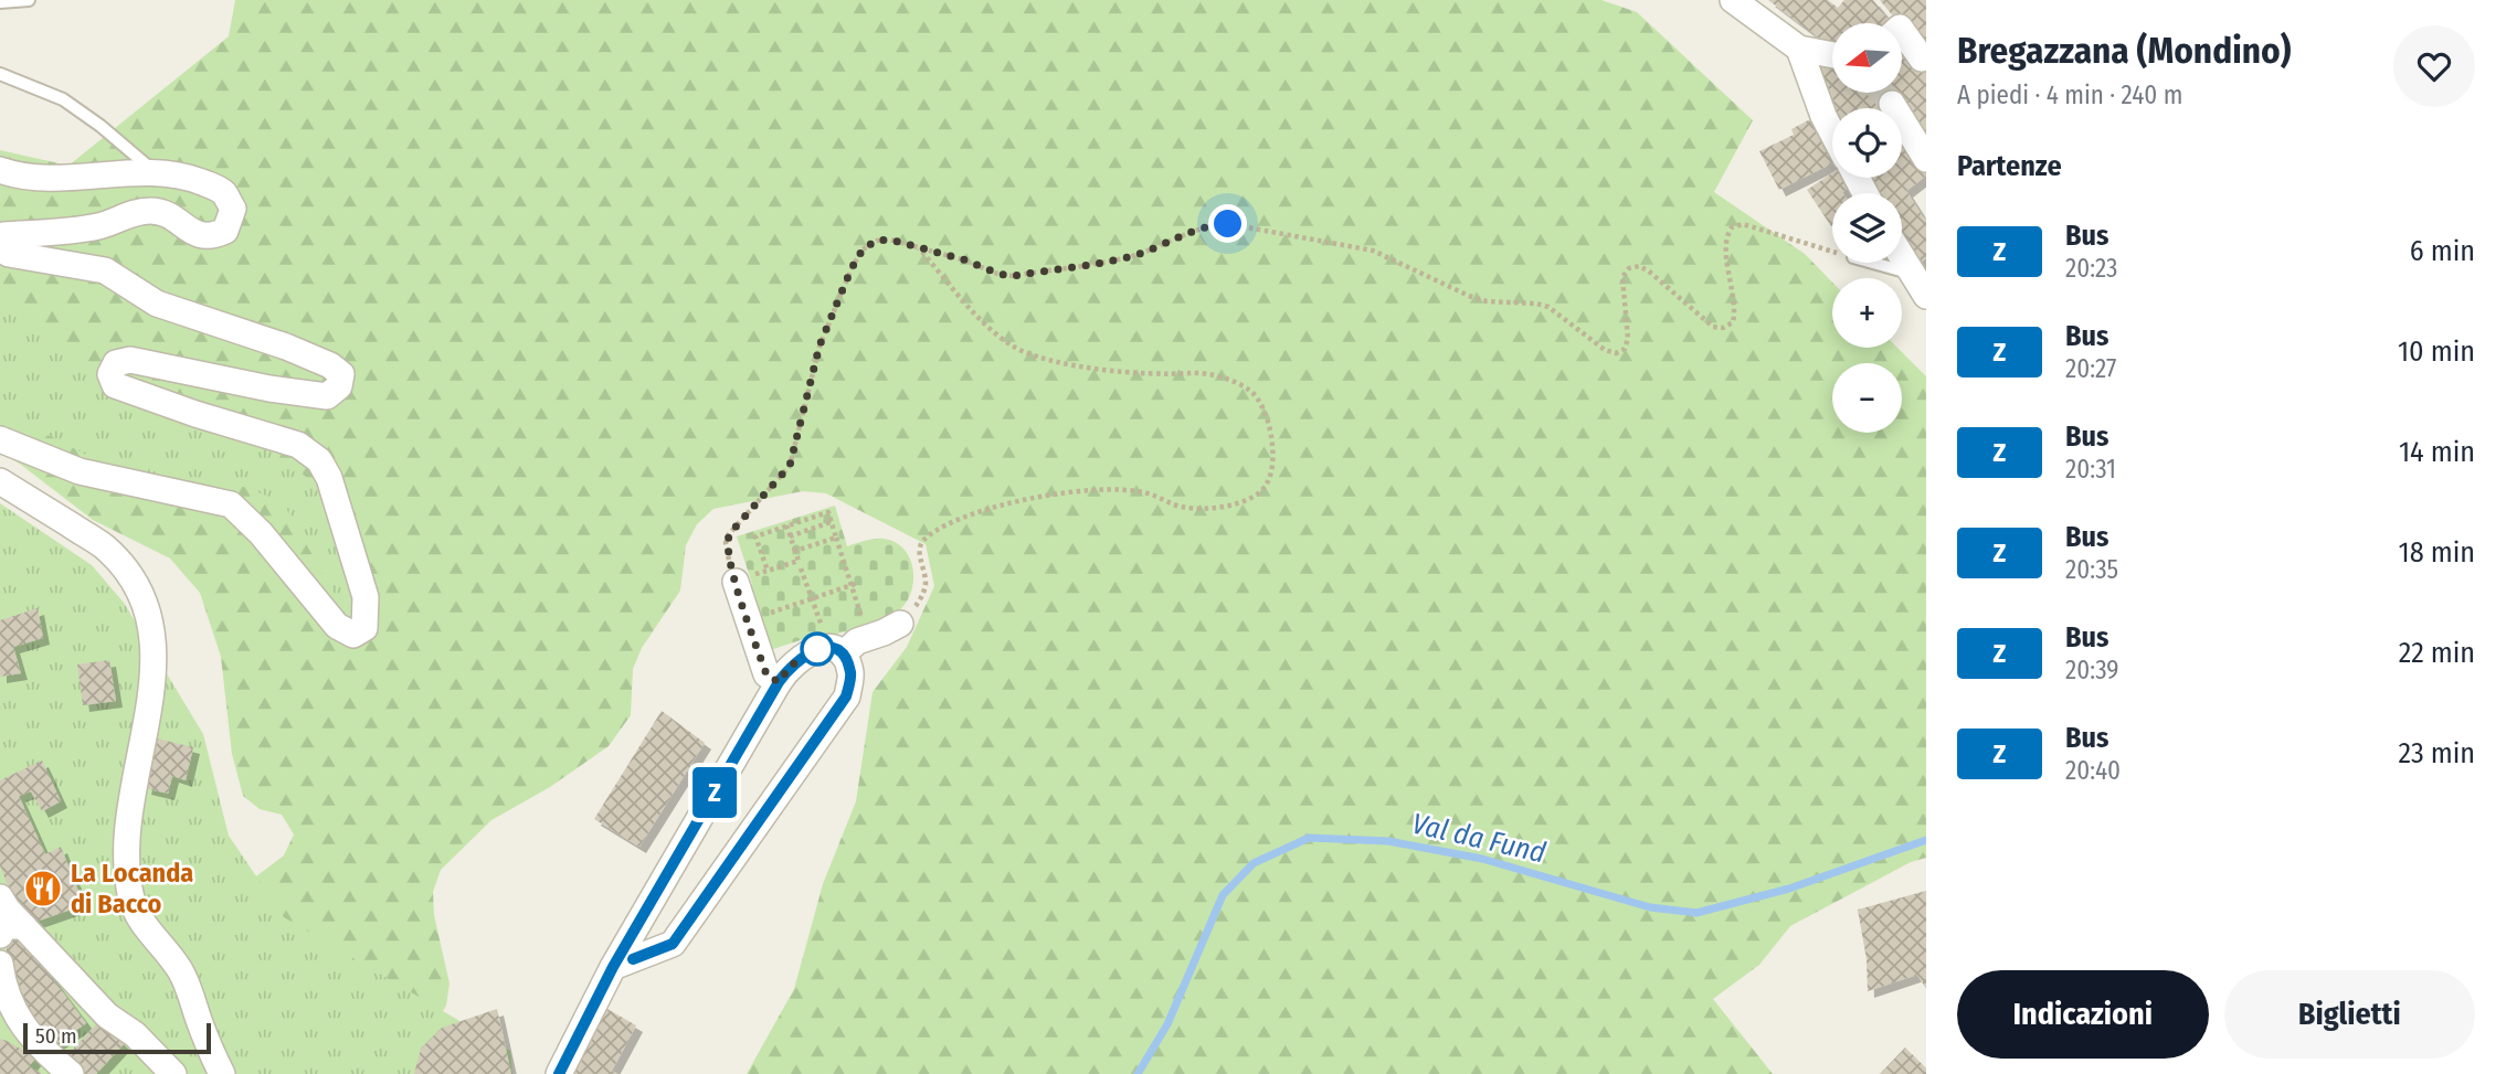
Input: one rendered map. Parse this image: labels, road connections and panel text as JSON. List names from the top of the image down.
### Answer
{
  "water": ["Val da Fund"],
  "places": {
    "restaurant": ["La Locanda di Bacco"]
  },
  "lines": ["bus line Z"],
  "scale_bar": "50 m",
  "north": "left",
  "page": {
    "on_map": "Z",
    "heading": [
      ["Bregazzana (Mondino)", "A piedi · 4 min · 240 m"],
      "Partenze"
    ],
    "map_buttons": ["+", "−"],
    "list": [
      {
        "mark": "Z",
        "name": "Bus",
        "note": "20:23",
        "value": "6 min"
      },
      {
        "mark": "Z",
        "name": "Bus",
        "note": "20:27",
        "value": "10 min"
      },
      {
        "mark": "Z",
        "name": "Bus",
        "note": "20:31",
        "value": "14 min"
      },
      {
        "mark": "Z",
        "name": "Bus",
        "note": "20:35",
        "value": "18 min"
      },
      {
        "mark": "Z",
        "name": "Bus",
        "note": "20:39",
        "value": "22 min"
      },
      {
        "mark": "Z",
        "name": "Bus",
        "note": "20:40",
        "value": "23 min"
      }
    ],
    "buttons": ["Indicazioni", "Biglietti"],
    "scale": "50 m"
  }
}
